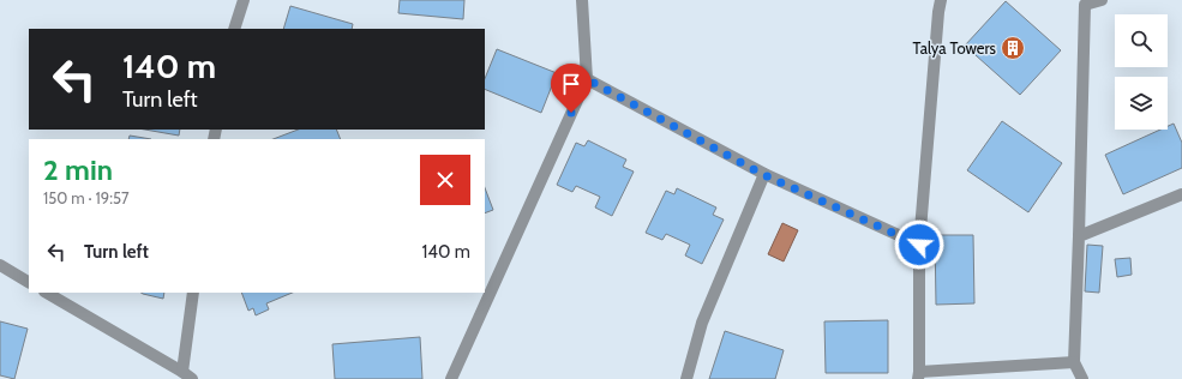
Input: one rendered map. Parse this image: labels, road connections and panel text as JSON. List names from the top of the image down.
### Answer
{
  "places": {
    "building": ["Talya Towers"]
  },
  "page": {
    "turn": ["140 m", "Turn left"],
    "heading": ["2 min", "150 m · 19:57"],
    "list": [
      {
        "name": "Turn left",
        "value": "140 m"
      }
    ]
  }
}
